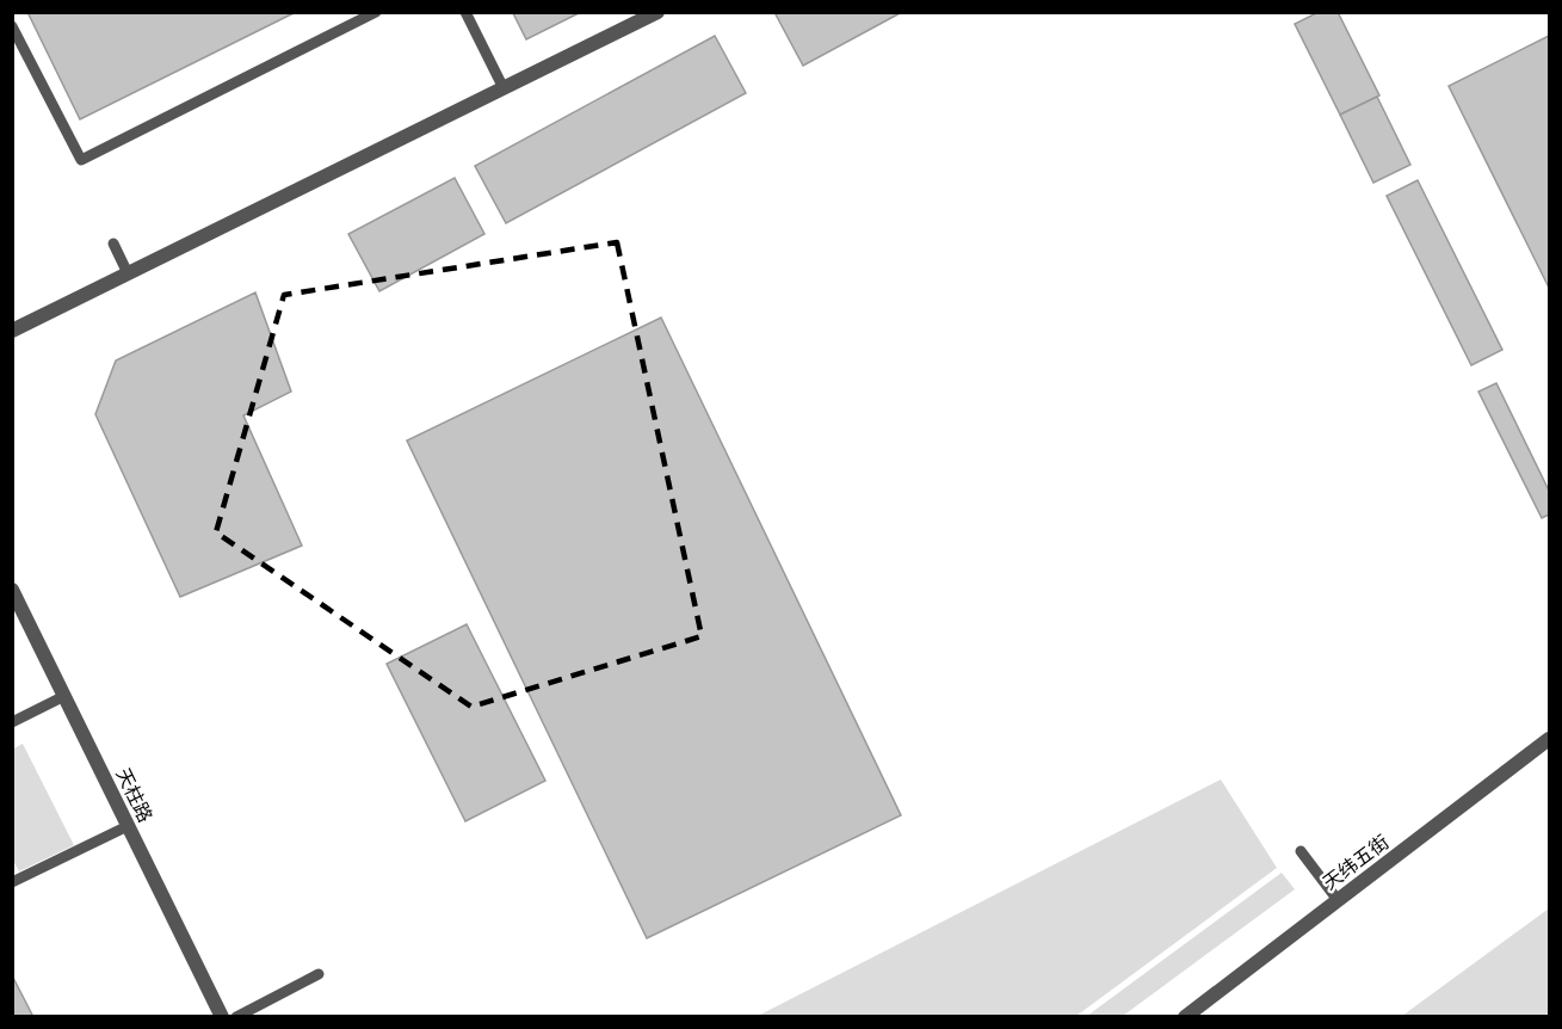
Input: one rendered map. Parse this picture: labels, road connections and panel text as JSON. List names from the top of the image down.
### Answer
{
  "streets": {
    "street": ["天柱路", "天纬五街"]
  }
}
